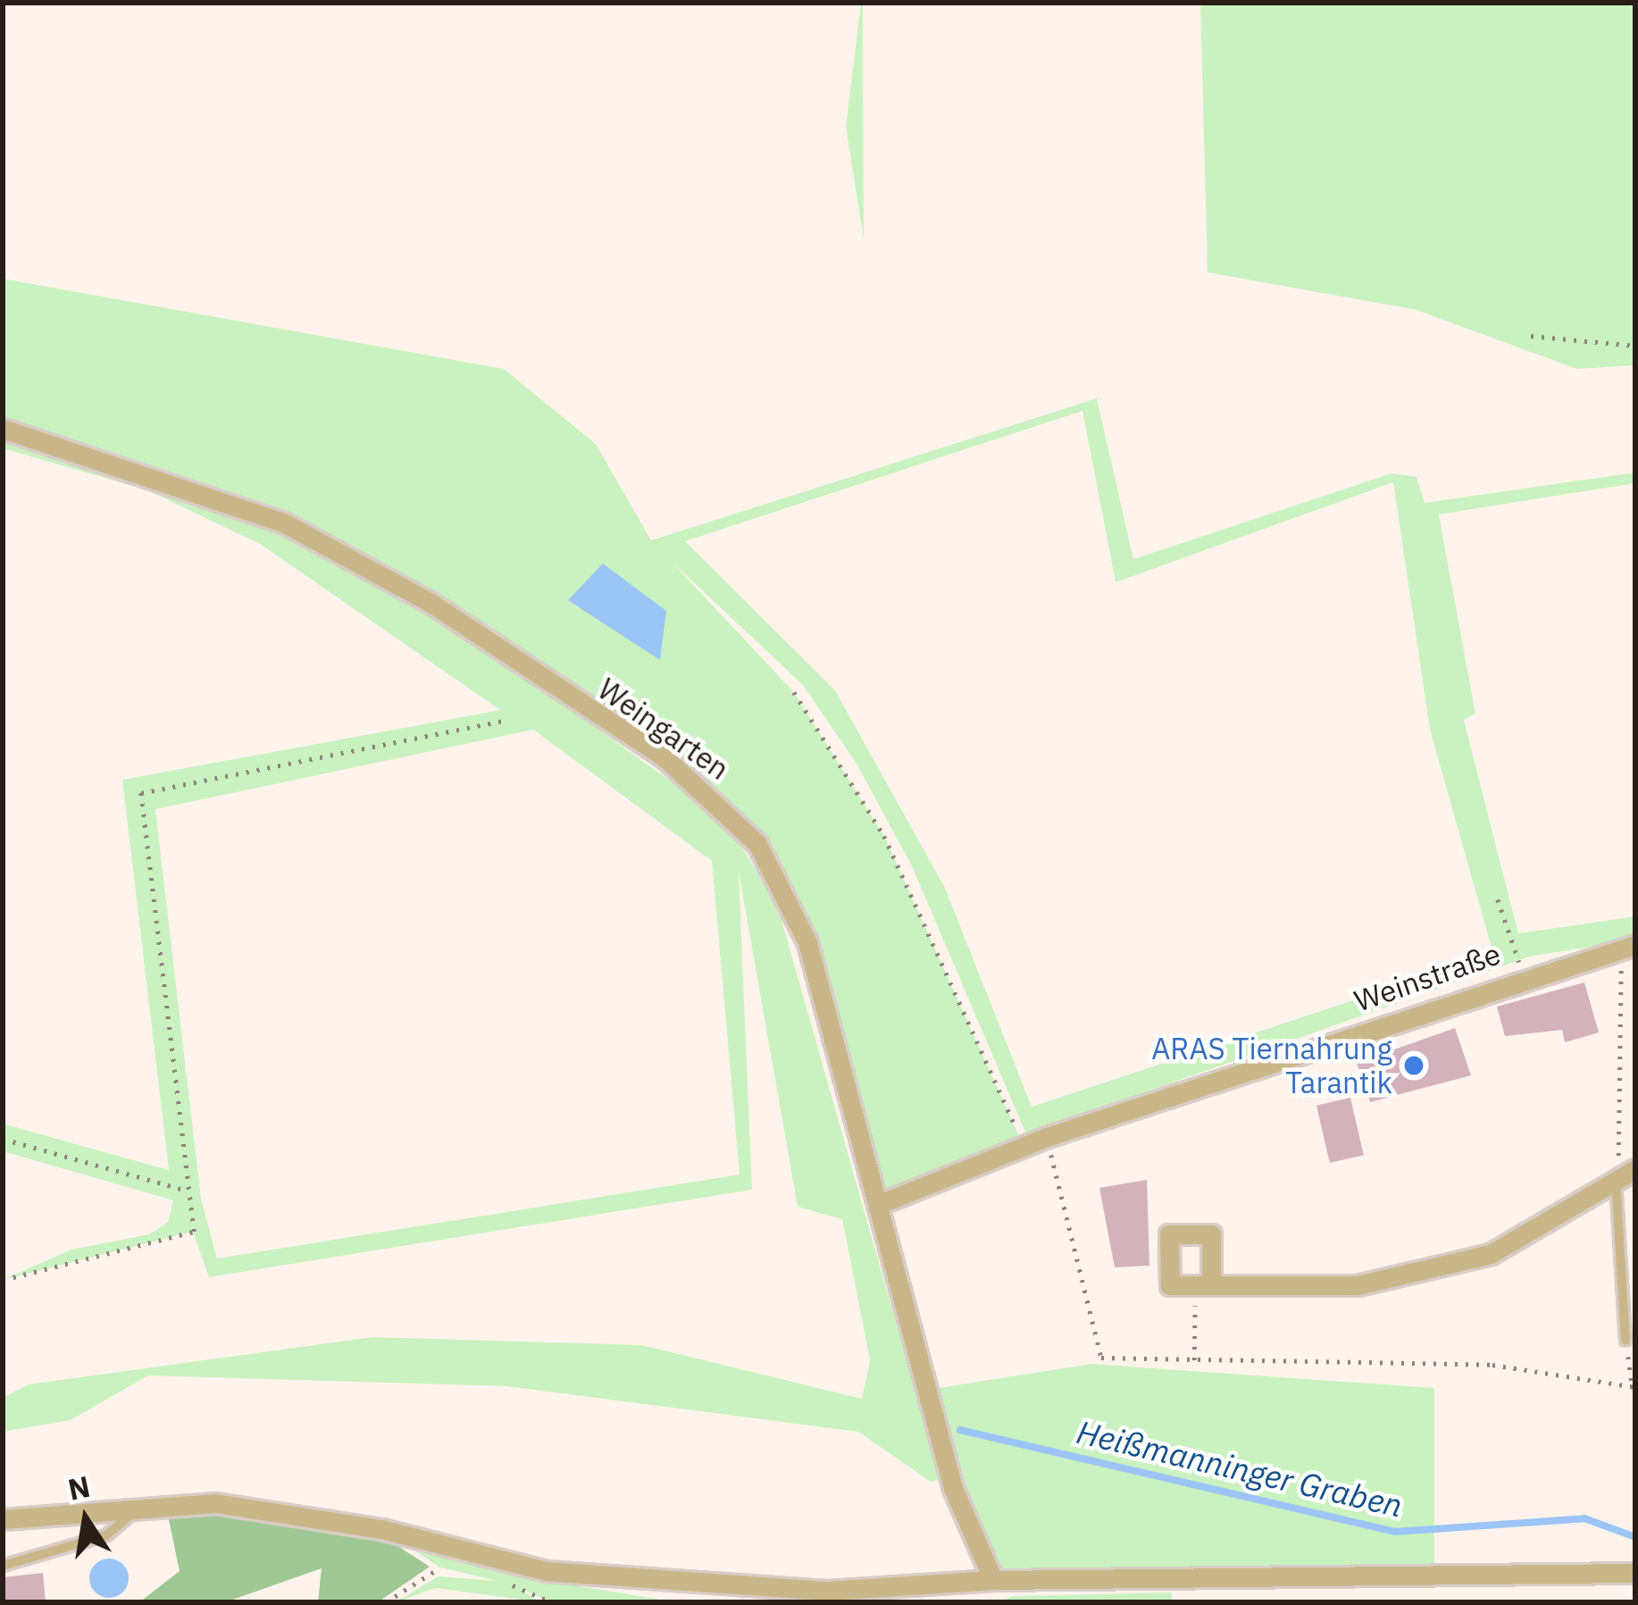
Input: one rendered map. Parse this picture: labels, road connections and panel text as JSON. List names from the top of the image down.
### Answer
{
  "streets": {
    "street": ["Weingarten", "Weinstraße"]
  },
  "crossings": [
    ["Weingarten", "Weinstraße"]
  ],
  "water": ["Heißmanninger Graben"],
  "places": ["ARAS Tiernahrung Tarantik"],
  "north": "top"
}
